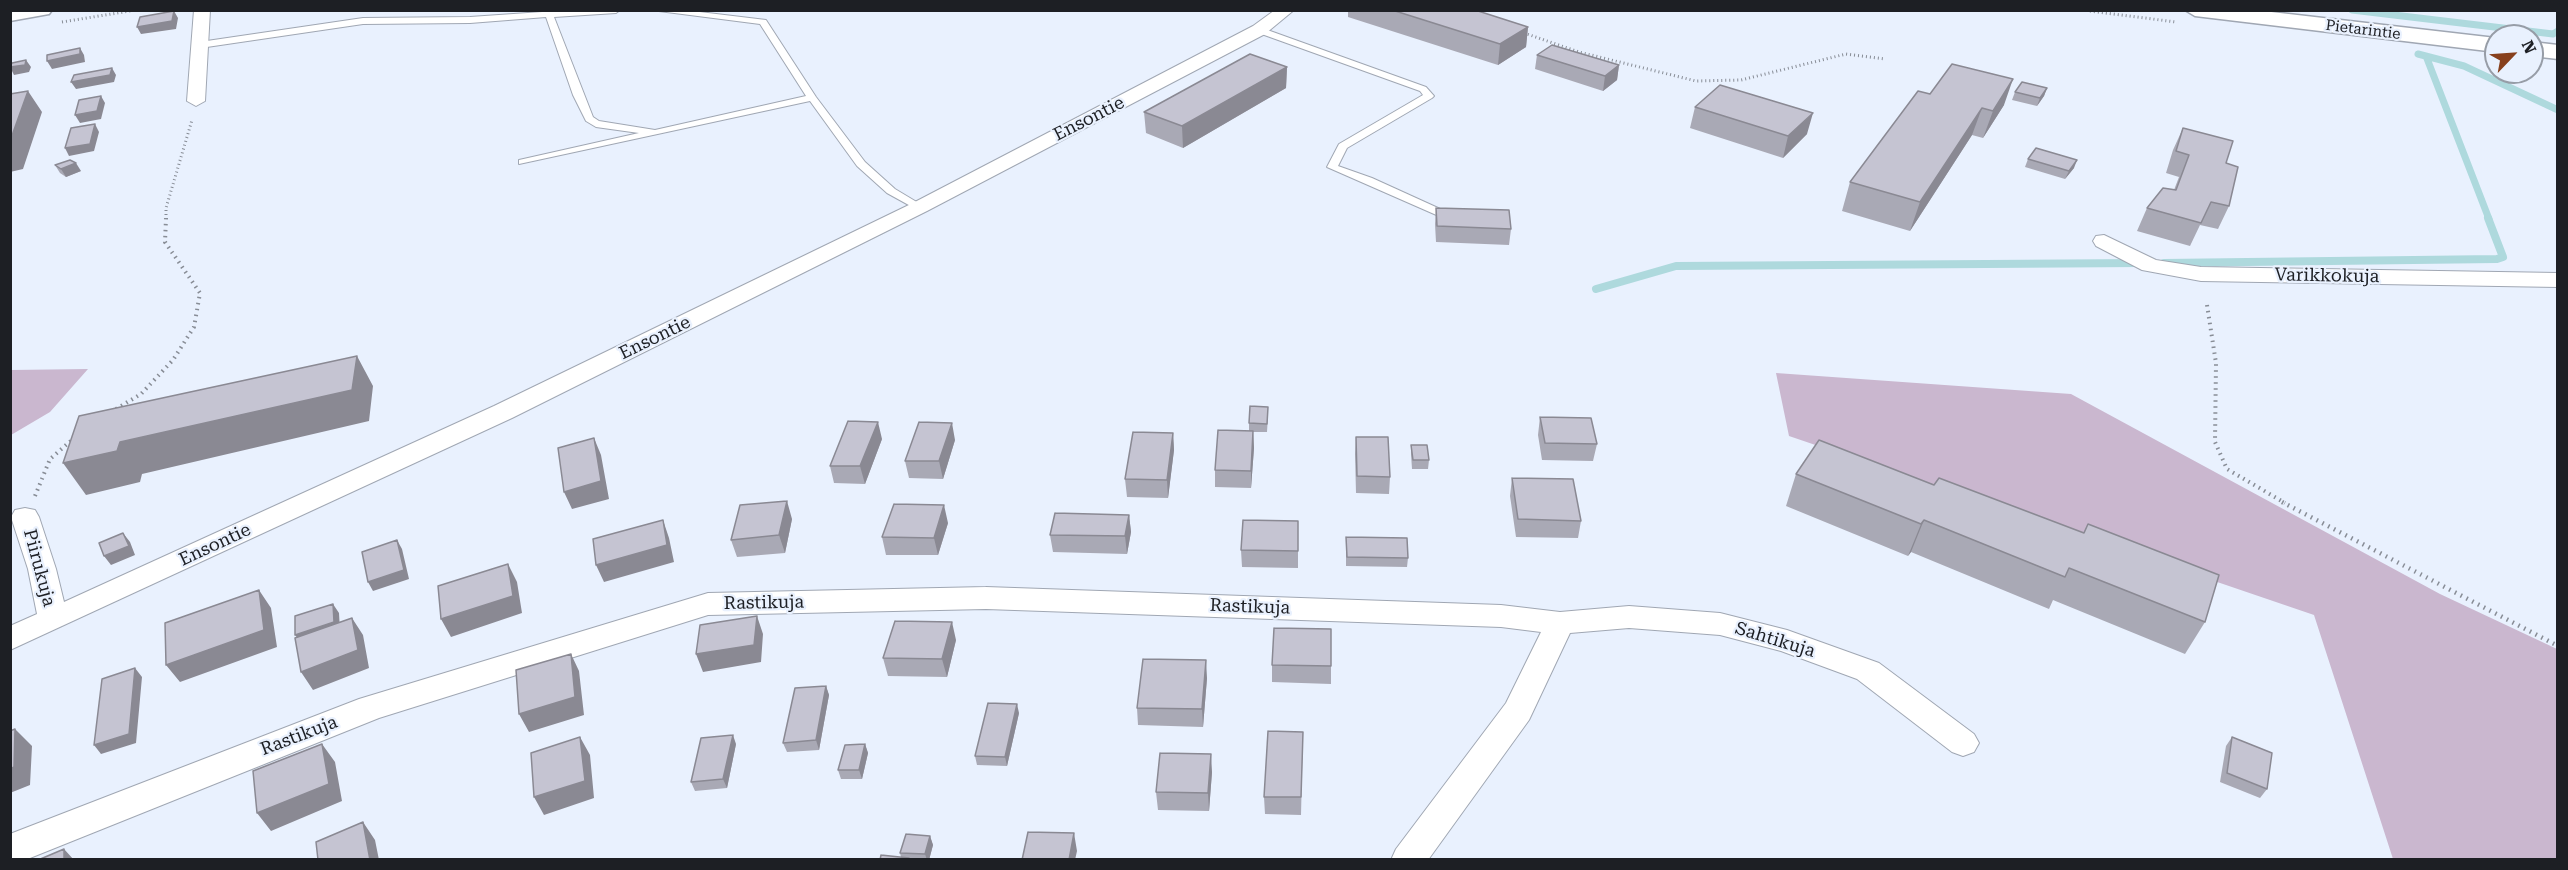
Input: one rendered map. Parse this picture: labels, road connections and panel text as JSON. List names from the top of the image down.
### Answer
{
  "streets": {
    "main road": ["Pietarintie"],
    "street": [
      "Ensontie",
      "Varikkokuja",
      "Piirukuja",
      "Rastikuja",
      "Sahtikuja"
    ]
  },
  "crossings": [
    ["Ensontie", "Piirukuja"],
    ["Rastikuja", "Sahtikuja"]
  ],
  "north": "top right"
}
